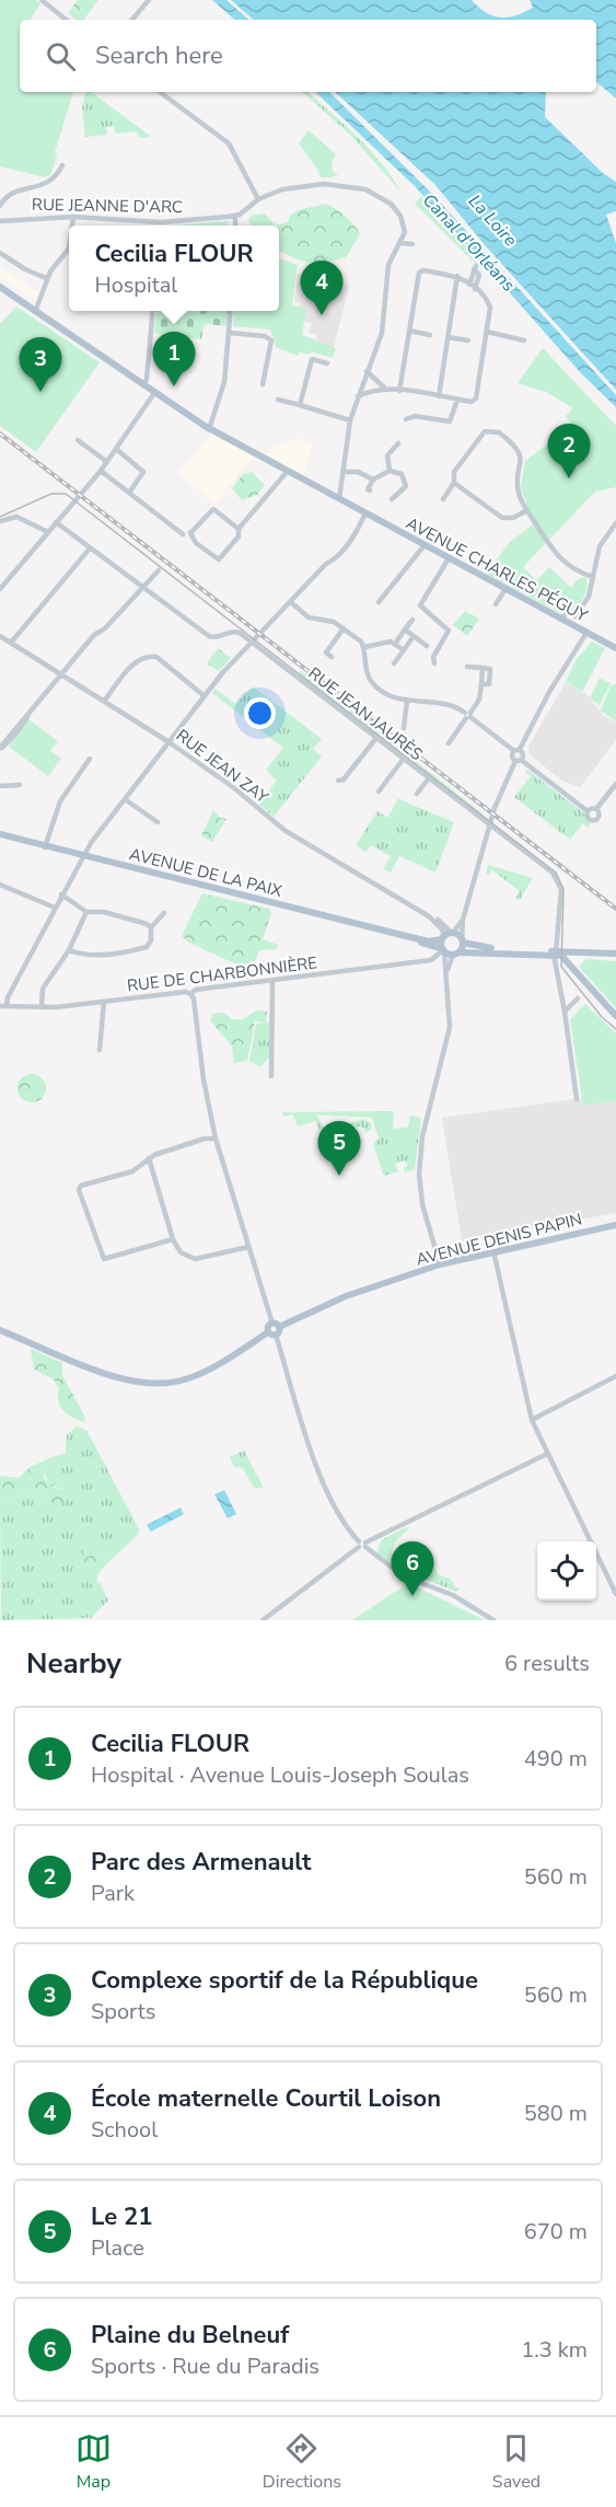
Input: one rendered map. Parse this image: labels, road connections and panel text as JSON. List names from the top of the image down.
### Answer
{
  "streets": {
    "main road": ["AVENUE CHARLES PÉGUY", "AVENUE DE LA PAIX", "AVENUE DENIS PAPIN"],
    "street": [
      "RUE JEANNE D'ARC",
      "RUE JEAN JAURÈS",
      "RUE JEAN ZAY",
      "RUE DE CHARBONNIÈRE"
    ]
  },
  "crossings": [
    ["RUE JEAN ZAY", "AVENUE DE LA PAIX"],
    ["AVENUE DE LA PAIX", "RUE DE CHARBONNIÈRE"]
  ],
  "water": ["La Loire", "Canal d'Orléans"],
  "page": {
    "search": "Search here",
    "popup": ["Cecilia FLOUR", "Hospital"],
    "pins": [
      "4",
      "1",
      "3",
      "2",
      "5",
      "6"
    ],
    "heading": ["Nearby", "6 results"],
    "list": [
      {
        "mark": "1",
        "name": "Cecilia FLOUR",
        "note": "Hospital · Avenue Louis-Joseph Soulas",
        "value": "490 m"
      },
      {
        "mark": "2",
        "name": "Parc des Armenault",
        "note": "Park",
        "value": "560 m"
      },
      {
        "mark": "3",
        "name": "Complexe sportif de la République",
        "note": "Sports",
        "value": "560 m"
      },
      {
        "mark": "4",
        "name": "École maternelle Courtil Loison",
        "note": "School",
        "value": "580 m"
      },
      {
        "mark": "5",
        "name": "Le 21",
        "note": "Place",
        "value": "670 m"
      },
      {
        "mark": "6",
        "name": "Plaine du Belneuf",
        "note": "Sports · Rue du Paradis",
        "value": "1.3 km"
      }
    ],
    "nav": ["Map", "Directions", "Saved"]
  }
}
